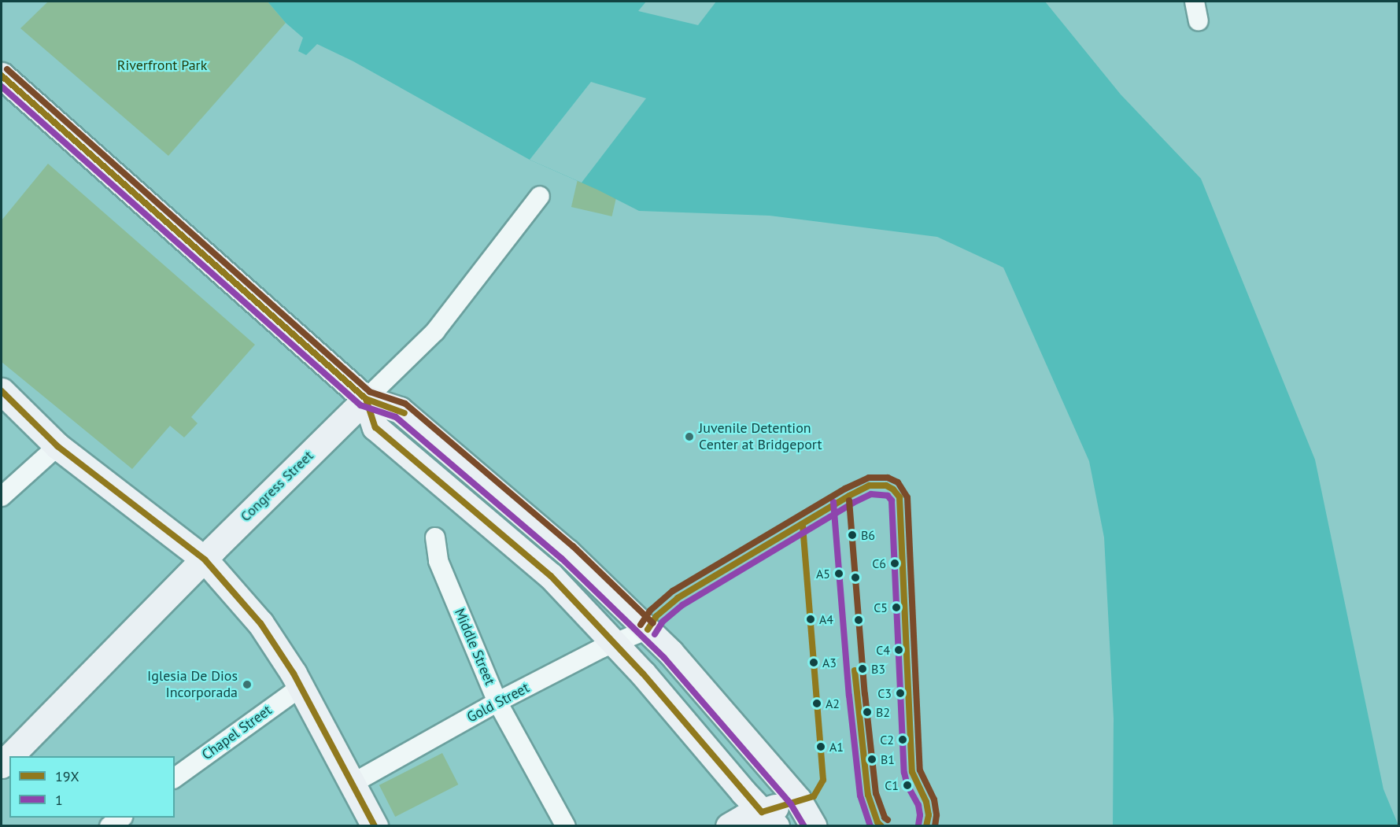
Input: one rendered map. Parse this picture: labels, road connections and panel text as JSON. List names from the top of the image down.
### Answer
{
  "streets": {
    "main road": ["Congress Street"],
    "street": ["Middle Street", "Gold Street", "Chapel Street"]
  },
  "crossings": [
    ["Middle Street", "Gold Street"]
  ],
  "parks": ["Riverfront Park"],
  "places": [
    "Juvenile Detention Center at Bridgeport",
    "B6",
    "C6",
    "A5",
    "C5",
    "A4",
    "C4",
    "A3",
    "B3",
    "Iglesia De Dios Incorporada",
    "C3",
    "A2",
    "B2",
    "C2",
    "A1",
    "B1",
    "C1"
  ],
  "lines": ["transit line 19X", "transit line 1"],
  "legend": ["19X", "1"]
}
